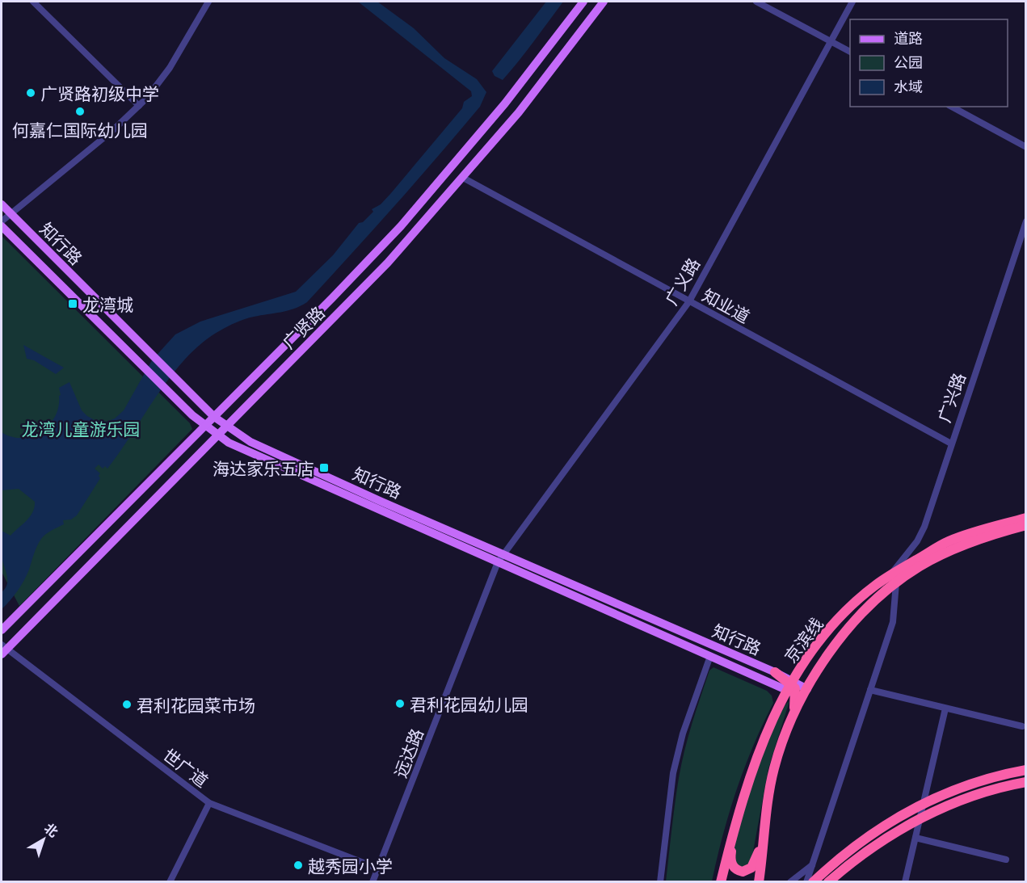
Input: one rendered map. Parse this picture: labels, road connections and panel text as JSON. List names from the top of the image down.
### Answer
{
  "streets": {
    "highway": ["京滨线"],
    "main road": ["知行路", "广贤路"],
    "street": [
      "广义路",
      "知业道",
      "广兴路",
      "远达路",
      "世广道"
    ]
  },
  "crossings": [
    ["知行路", "广义路"],
    ["知行路", "广贤路"],
    ["知行路", "京滨线"],
    ["知行路", "远达路"],
    ["广义路", "知业道"],
    ["广义路", "远达路"],
    ["知业道", "广贤路"],
    ["知业道", "广兴路"],
    ["广贤路", "世广道"],
    ["广兴路", "京滨线"],
    ["远达路", "世广道"]
  ],
  "parks": ["龙湾儿童游乐园"],
  "places": {
    "other": [
      "广贤路初级中学",
      "何嘉仁国际幼儿园",
      "君利花园幼儿园",
      "君利花园菜市场",
      "越秀园小学"
    ],
    "transit": ["龙湾城", "海达家乐五店"]
  },
  "legend": ["道路", "公园", "水域"],
  "north": "top right"
}
